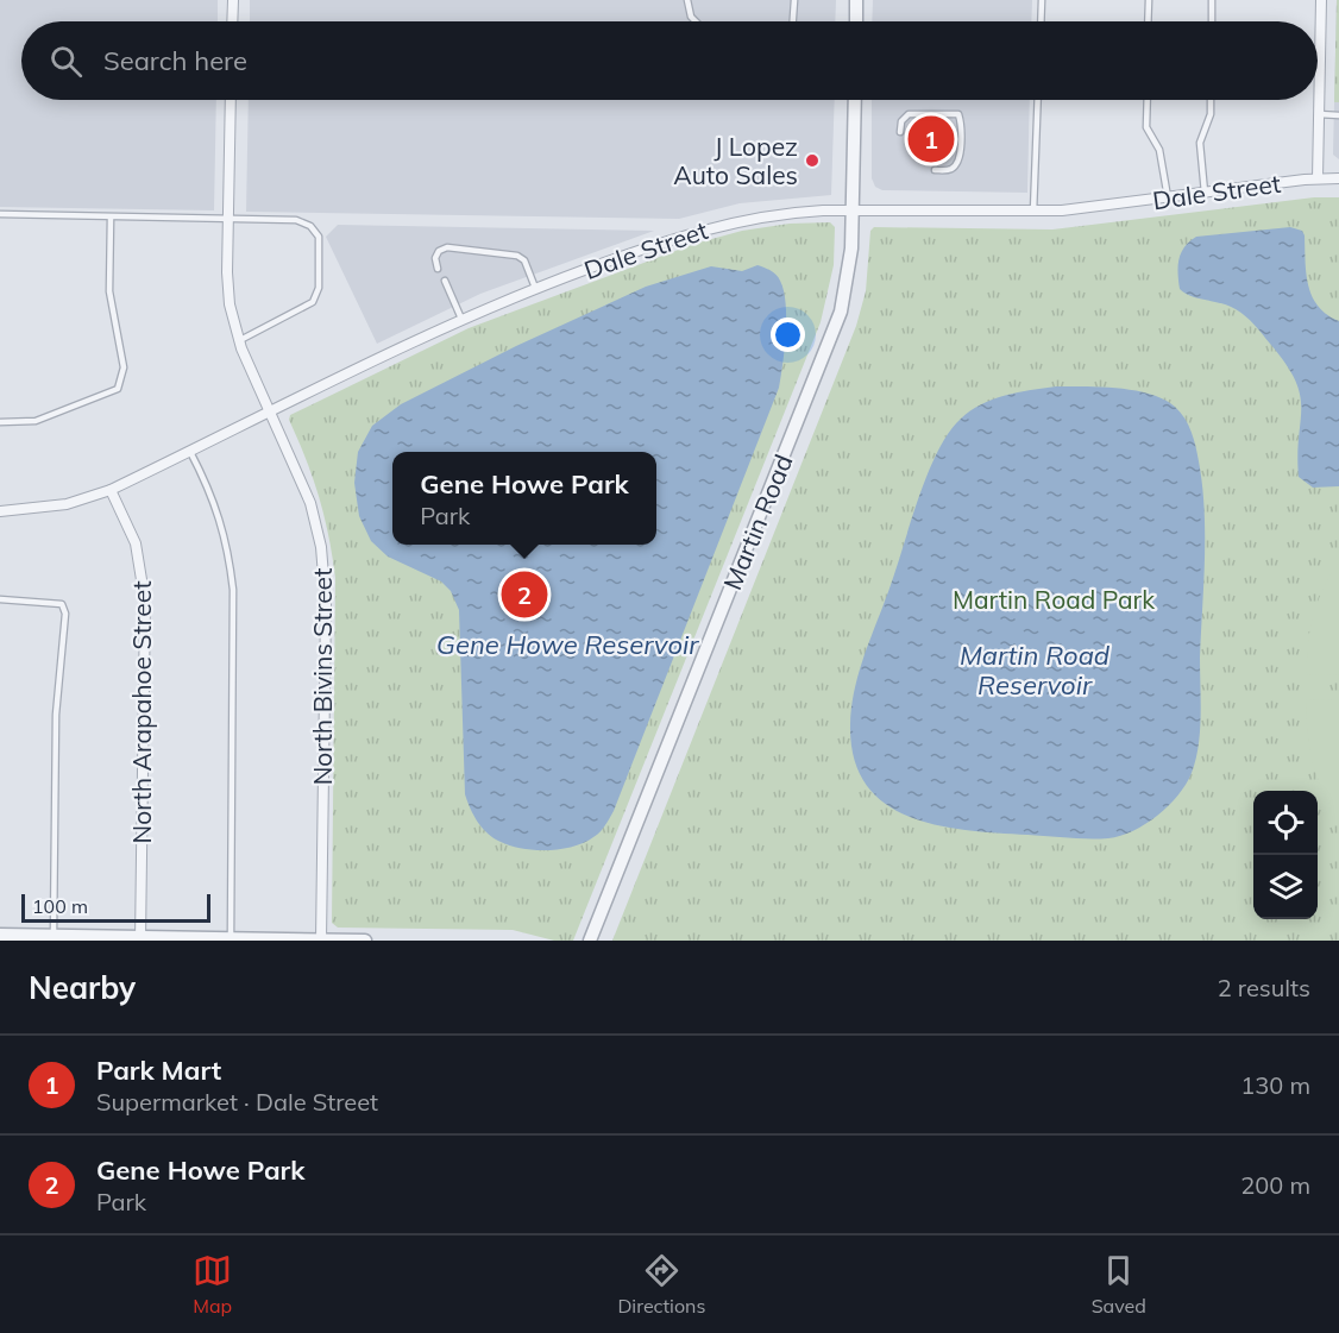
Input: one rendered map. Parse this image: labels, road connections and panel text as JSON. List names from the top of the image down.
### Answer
{
  "streets": {
    "street": [
      "Dale Street",
      "Martin Road",
      "North Bivins Street",
      "North Arapahoe Street"
    ]
  },
  "crossings": [
    ["Dale Street", "Martin Road"],
    ["Dale Street", "North Bivins Street"],
    ["Dale Street", "North Arapahoe Street"]
  ],
  "water": ["Gene Howe Reservoir", "Martin Road Reservoir"],
  "parks": ["Martin Road Park"],
  "places": ["J Lopez Auto Sales"],
  "scale_bar": "100 m",
  "page": {
    "search": "Search here",
    "pins": ["1", "2"],
    "popup": ["Gene Howe Park", "Park"],
    "scale": "100 m",
    "heading": ["Nearby", "2 results"],
    "list": [
      {
        "mark": "1",
        "name": "Park Mart",
        "note": "Supermarket · Dale Street",
        "value": "130 m"
      },
      {
        "mark": "2",
        "name": "Gene Howe Park",
        "note": "Park",
        "value": "200 m"
      }
    ],
    "nav": ["Map", "Directions", "Saved"]
  }
}
